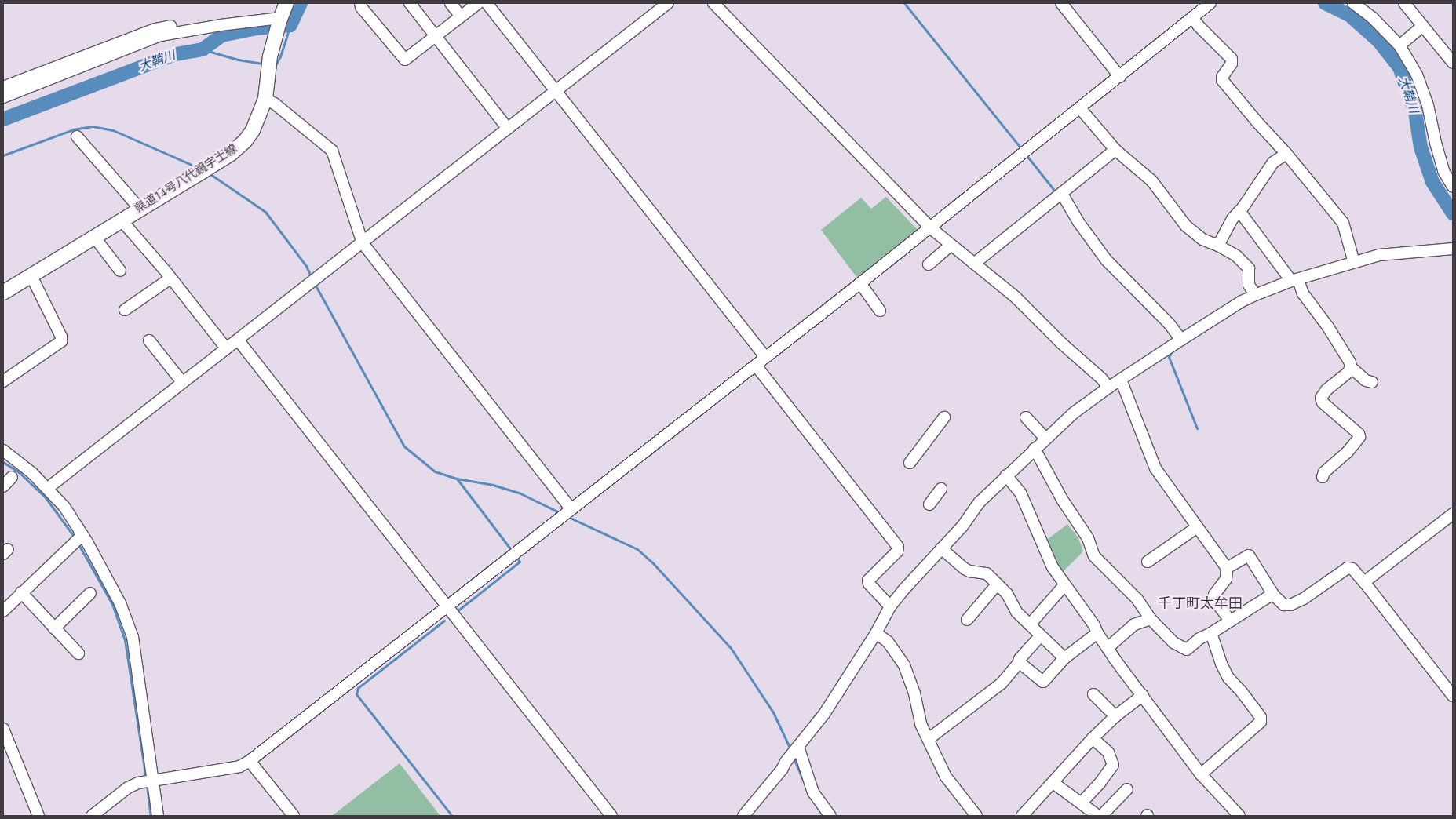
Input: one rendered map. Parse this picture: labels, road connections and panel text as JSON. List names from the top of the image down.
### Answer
{
  "streets": {
    "main road": ["県道14号八代鏡宇土線"]
  },
  "districts": ["千丁町太牟田"],
  "water": ["大鞘川"]
}
